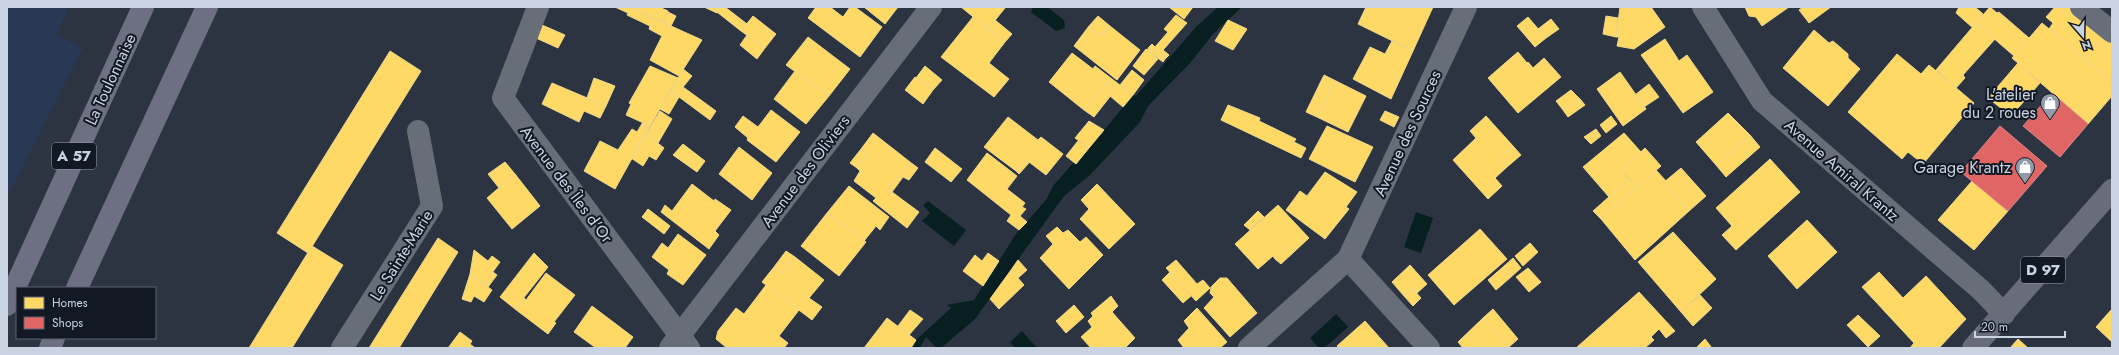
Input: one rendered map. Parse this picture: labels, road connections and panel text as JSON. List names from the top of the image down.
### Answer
{
  "streets": {
    "highway": ["La Toulonnaise", "A 57"],
    "main road": ["D 97"],
    "street": [
      "Avenue des Sources",
      "Avenue Amiral Krantz",
      "Avenue des Oliviers",
      "Avenue des Îles d'Or",
      "Le Sainte-Marie"
    ]
  },
  "crossings": [
    ["Avenue Amiral Krantz", "D 97"],
    ["Avenue des Oliviers", "Avenue des Îles d'Or"]
  ],
  "places": {
    "shop": ["L'atelier du 2 roues", "Garage Krantz"]
  },
  "legend": ["Homes", "Shops"],
  "scale_bar": "20 m",
  "north": "bottom"
}
